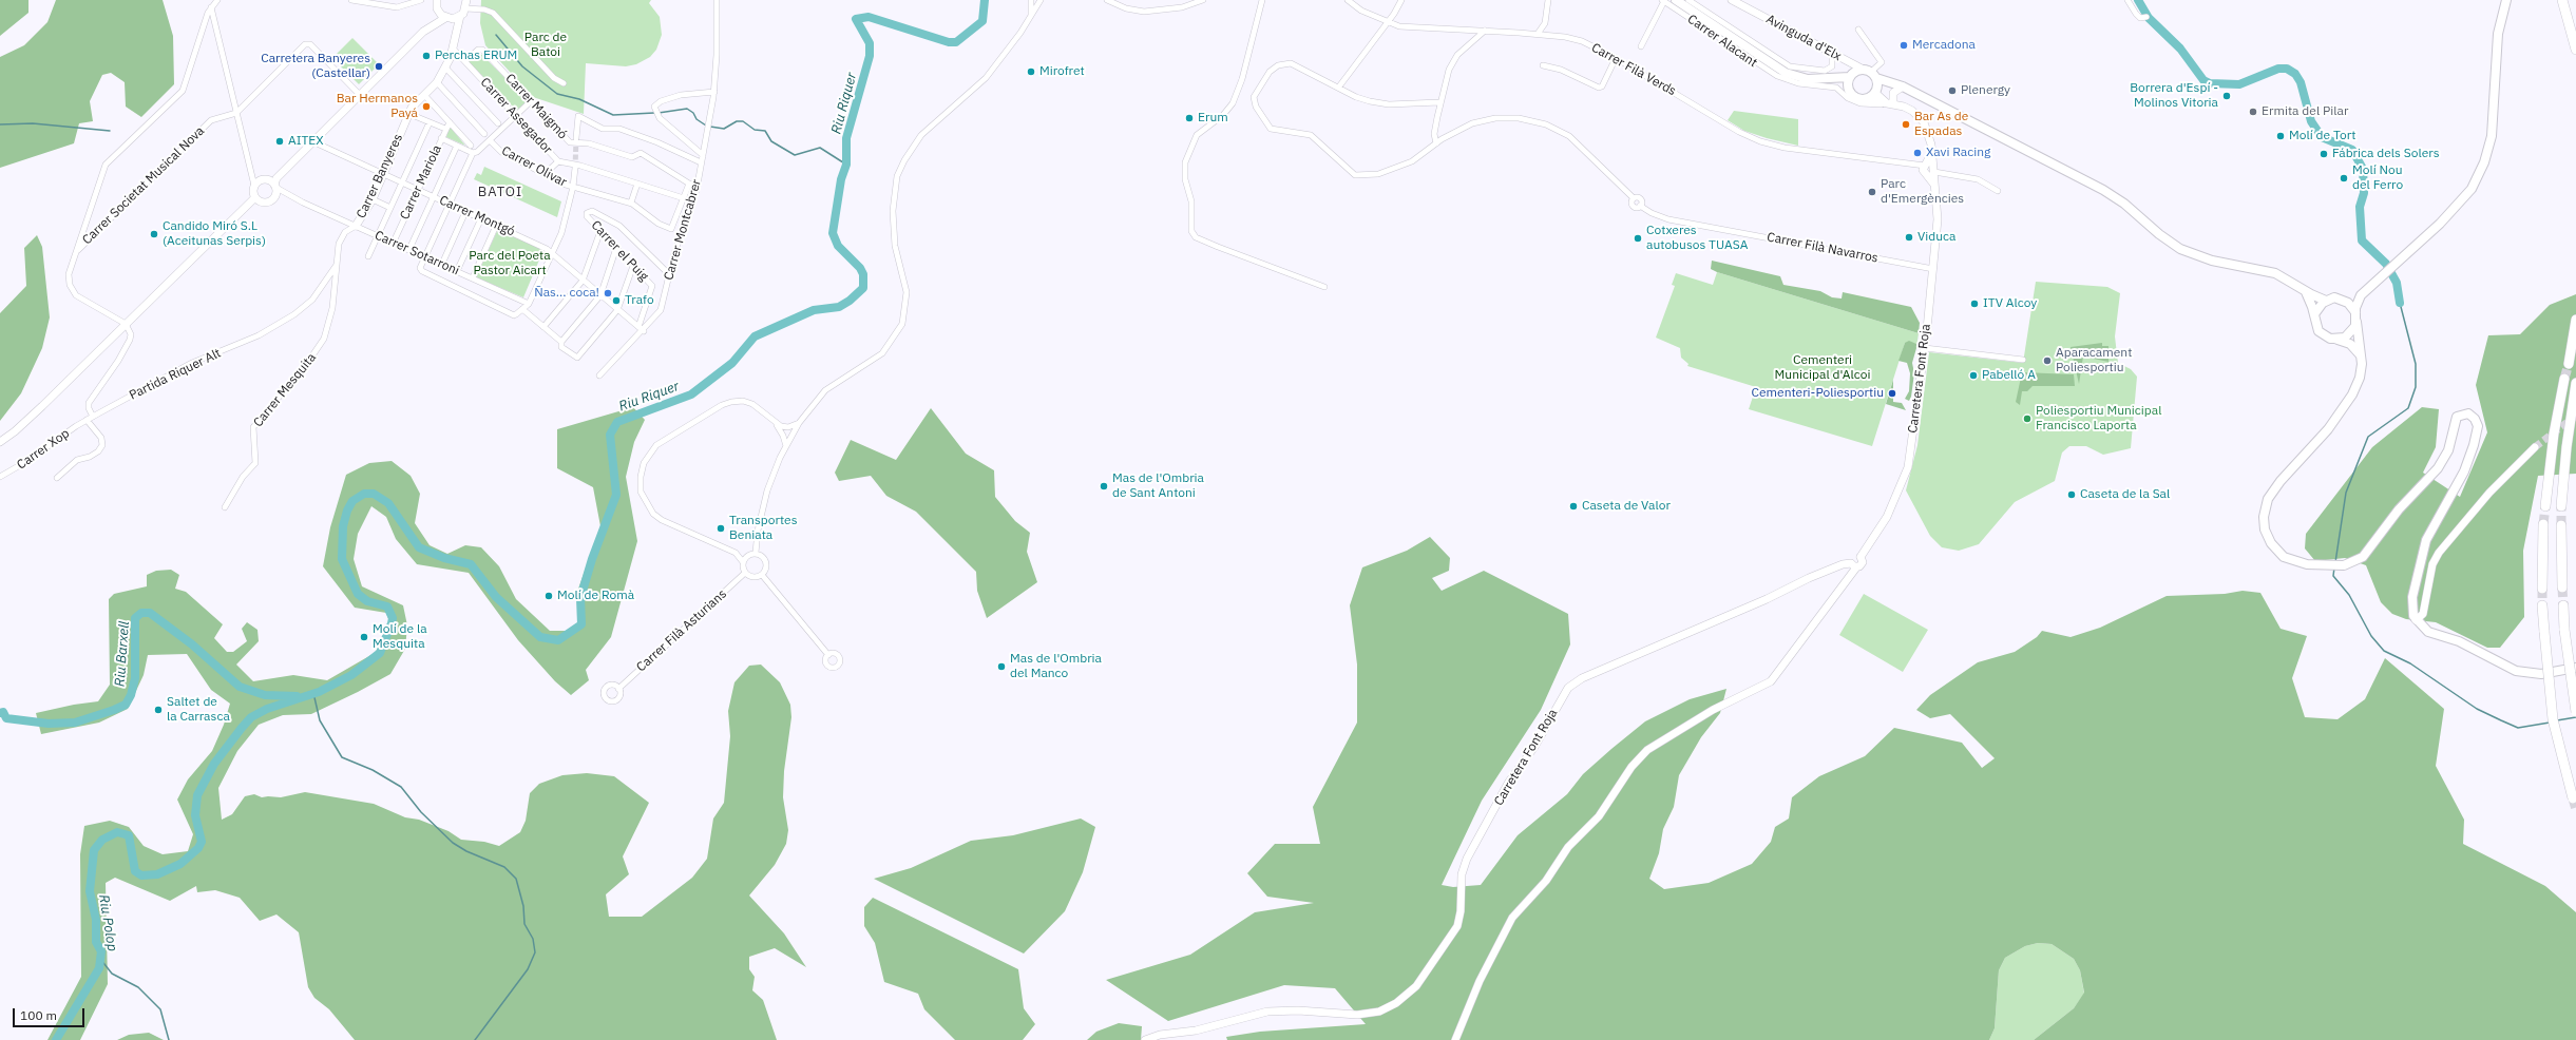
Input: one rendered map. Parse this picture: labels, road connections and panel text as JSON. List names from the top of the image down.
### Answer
{
  "streets": {
    "main road": ["Carrer Alacant"],
    "street": [
      "Avinguda d'Elx",
      "Carrer Filà Verds",
      "Carrer Maigmó",
      "Carrer Assegador",
      "Carrer Olivar",
      "Carrer Banyeres",
      "Carrer Mariola",
      "Carrer Societat Musical Nova",
      "Carrer Montgó",
      "Carrer Montcabrer",
      "Carrer Filà Navarros",
      "Carrer el Puig",
      "Carrer Sotarroni",
      "Partida Riquer Alt",
      "Carretera Font Roja",
      "Carrer Mesquita",
      "Carrer Xop",
      "Carrer Filà Asturians"
    ]
  },
  "crossings": [
    ["Avinguda d'Elx", "Carrer Alacant"],
    ["Carrer Alacant", "Carrer Filà Verds"],
    ["Carrer Filà Verds", "Carretera Font Roja"],
    ["Carrer Maigmó", "Carrer Assegador"],
    ["Carrer Maigmó", "Carrer Montcabrer"],
    ["Carrer Assegador", "Carrer Banyeres"],
    ["Carrer Assegador", "Carrer Montcabrer"],
    ["Carrer Olivar", "Carrer Montcabrer"],
    ["Carrer Banyeres", "Carrer Montgó"],
    ["Carrer Banyeres", "Carrer Sotarroni"],
    ["Carrer Banyeres", "Partida Riquer Alt"],
    ["Carrer Banyeres", "Carrer Mesquita"],
    ["Carrer Mariola", "Carrer Montgó"],
    ["Carrer Mariola", "Carrer Sotarroni"],
    ["Carrer Montgó", "Carrer Montcabrer"],
    ["Carrer Montgó", "Carrer el Puig"],
    ["Carrer Montcabrer", "Carrer el Puig"],
    ["Carrer Filà Navarros", "Carretera Font Roja"],
    ["Partida Riquer Alt", "Carrer Xop"]
  ],
  "districts": ["BATOI"],
  "water": ["Riu Riquer", "Riu Barxell", "Riu Polop"],
  "parks": ["Parc de Batoi", "Parc del Poeta Pastor Aicart", "Cementeri Municipal d'Alcoi"],
  "places": [
    "Mercadona",
    "Perchas ERUM",
    "Carretera Banyeres (Castellar)",
    "Mirofret",
    "Plenergy",
    "Borrera d'Espí - Molinos Vitoria",
    "Bar Hermanos Payá",
    "Ermita del Pilar",
    "Erum",
    "Bar As de Espadas",
    "Molí de Tort",
    "AITEX",
    "Xavi Racing",
    "Fábrica dels Solers",
    "Molí Nou del Ferro",
    "Parc d'Emergències",
    "Candido Miró S.L (Aceitunas Serpis)",
    "Viduca",
    "Cotxeres autobusos TUASA",
    "Ñas... coca!",
    "Trafo",
    "ITV Alcoy",
    "Aparacament Poliesportiu",
    "Pabelló A",
    "Cementeri-Poliesportiu",
    "Poliesportiu Municipal Francisco Laporta",
    "Mas de l'Ombria de Sant Antoni",
    "Caseta de la Sal",
    "Caseta de Valor",
    "Transportes Beniata",
    "Molí de Romà",
    "Molí de la Mesquita",
    "Mas de l'Ombria del Manco",
    "Saltet de la Carrasca"
  ],
  "scale_bar": "100 m"
}
